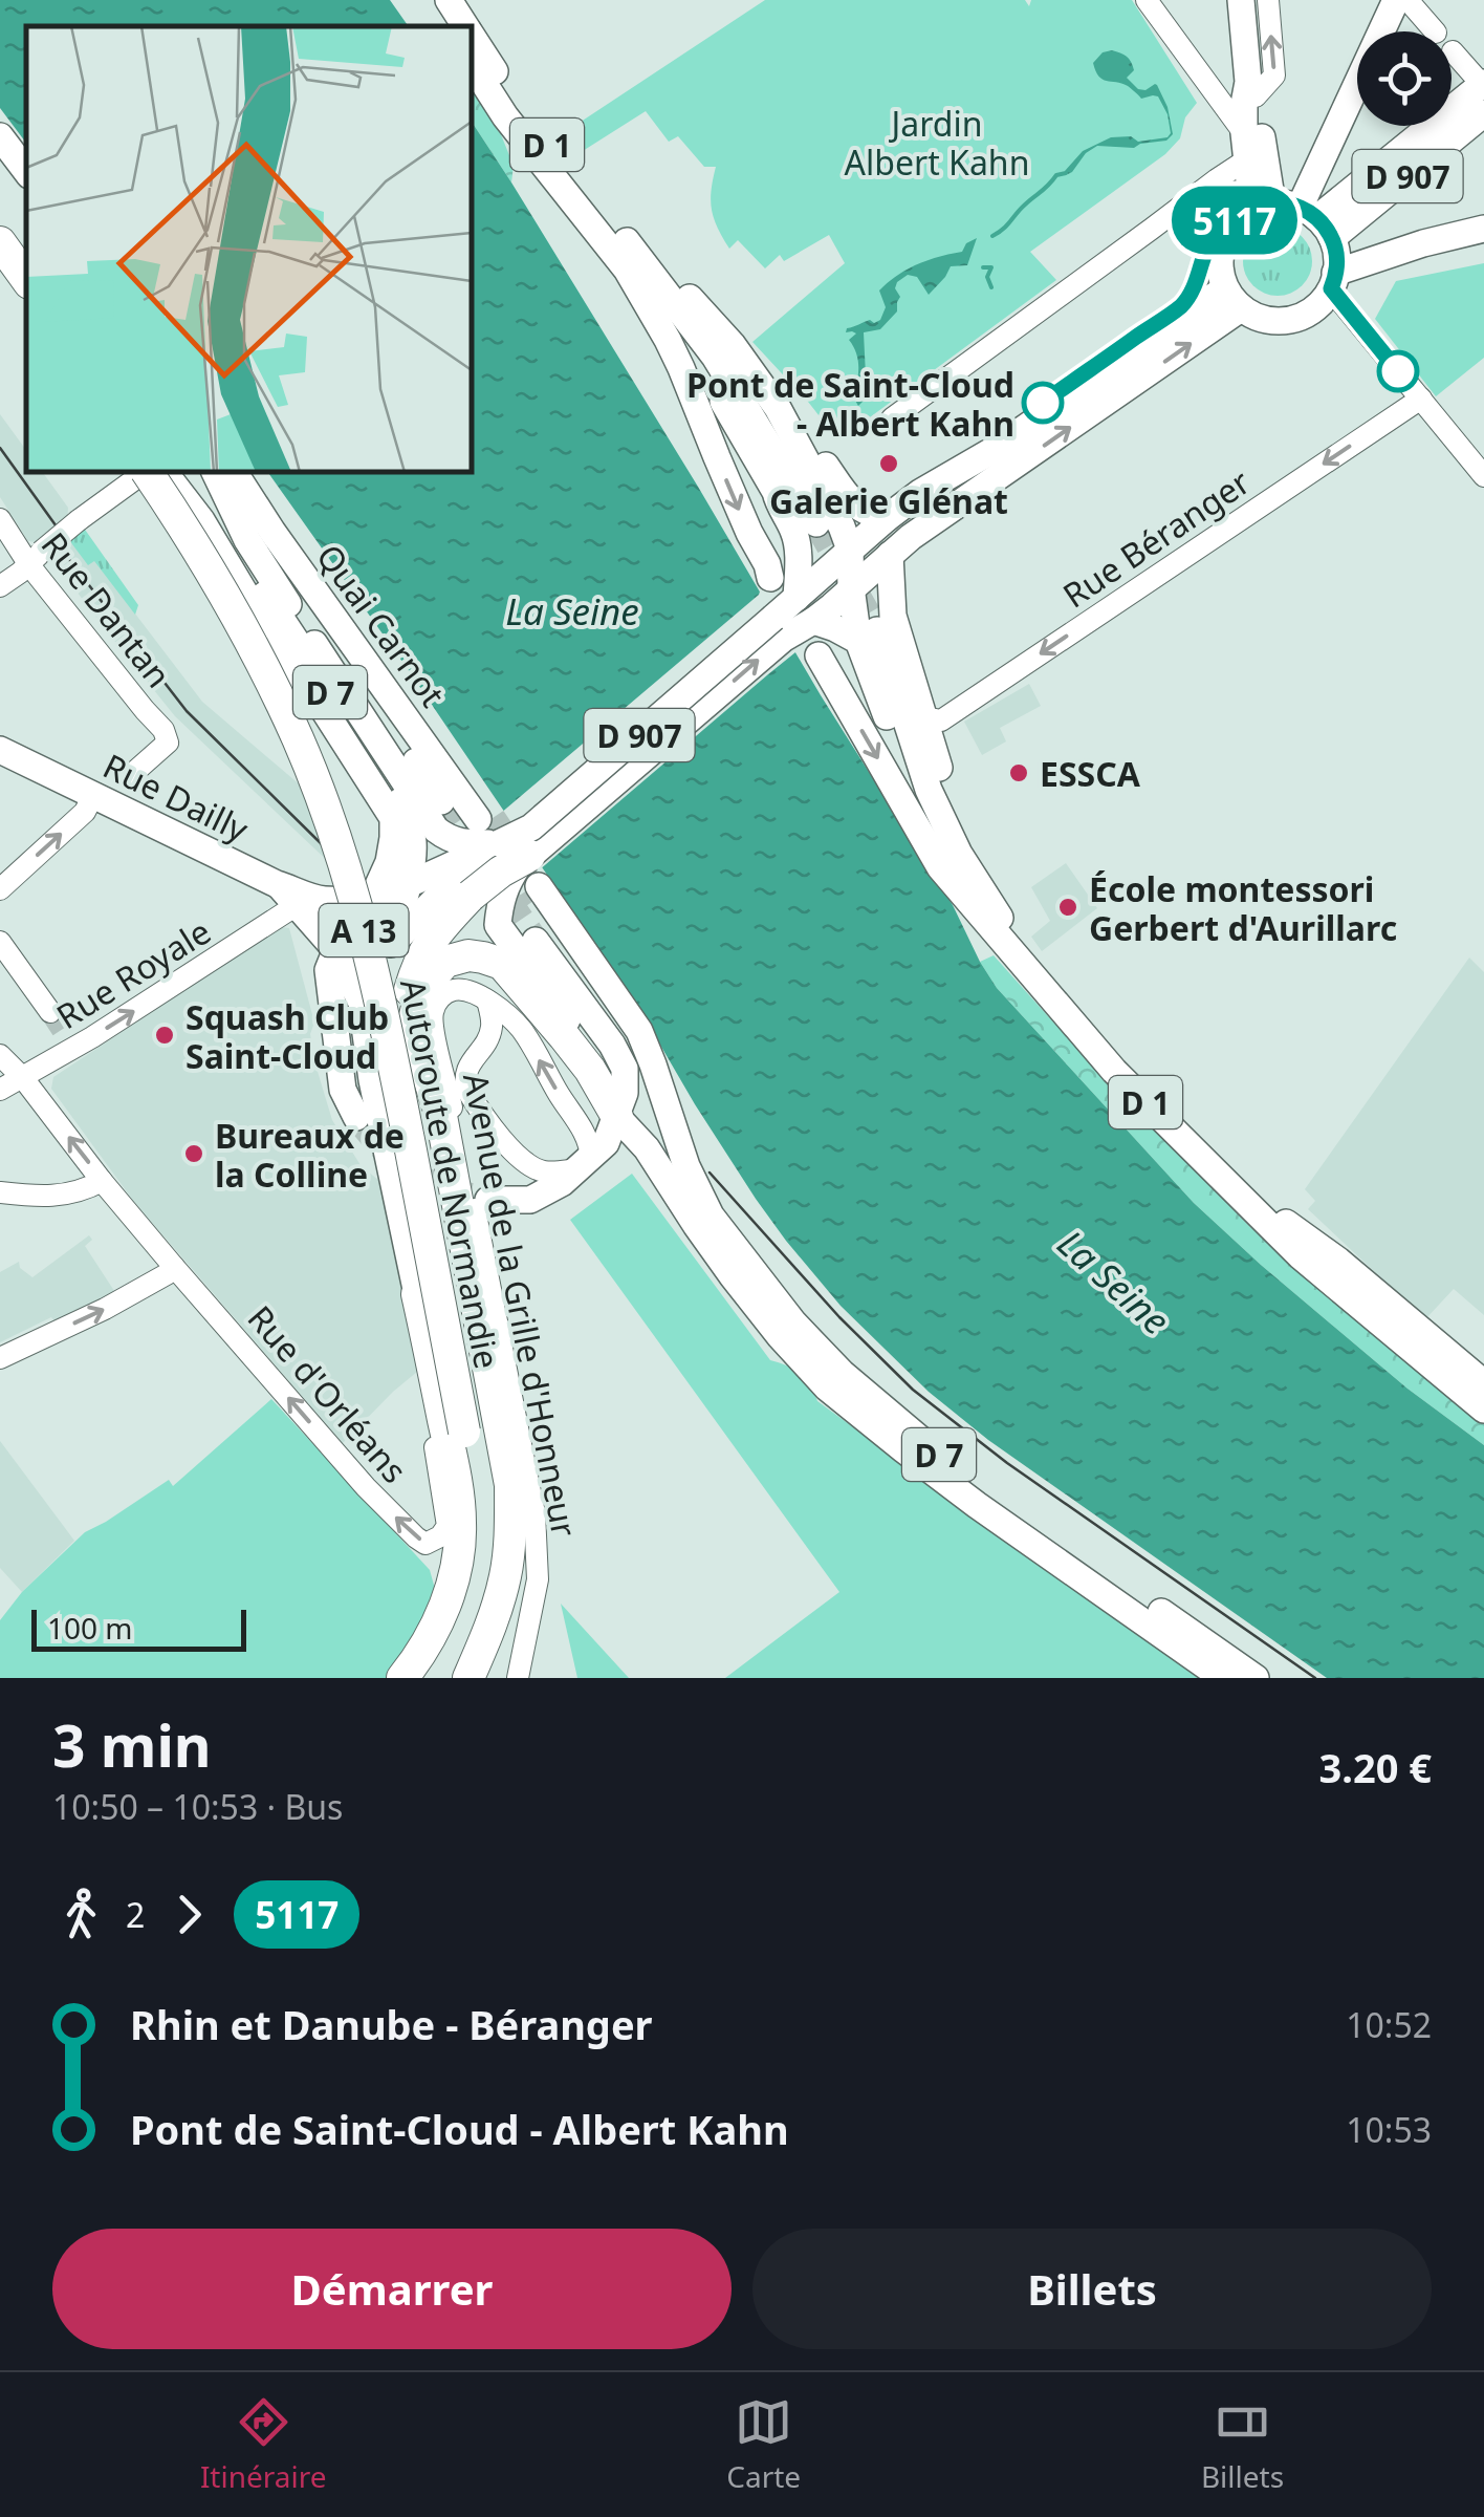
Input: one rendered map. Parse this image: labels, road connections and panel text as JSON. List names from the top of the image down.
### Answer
{
  "streets": {
    "highway": ["A 13", "Autoroute de Normandie"],
    "main road": [
      "D 1",
      "D 907",
      "Quai Carnot",
      "D 7",
      "Rue Dailly"
    ],
    "street": [
      "Rue Béranger",
      "Rue Dantan",
      "Rue Royale",
      "Avenue de la Grille d'Honneur",
      "Rue d'Orléans"
    ]
  },
  "crossings": [
    ["D 907", "Quai Carnot"],
    ["D 907", "D 7"],
    ["D 907", "Rue Dailly"],
    ["D 907", "Rue Royale"],
    ["D 7", "Rue Dailly"],
    ["Rue Royale", "Rue d'Orléans"]
  ],
  "one_way": ["Rue Béranger"],
  "water": ["La Seine"],
  "parks": ["Jardin Albert Kahn"],
  "places": [
    "Pont de Saint-Cloud - Albert Kahn",
    "Galerie Glénat",
    "ESSCA",
    "École montessori Gerbert d'Aurillarc",
    "Squash Club Saint-Cloud",
    "Bureaux de la Colline"
  ],
  "lines": ["bus line 5117"],
  "scale_bar": "100 m",
  "page": {
    "on_map": "5117",
    "scale": "100 m",
    "heading": ["3 min", "10:50 – 10:53 · Bus", "3.20 €"],
    "legs": ["2", "5117"],
    "list": [
      {
        "name": "Rhin et Danube - Béranger",
        "value": "10:52"
      },
      {
        "name": "Pont de Saint-Cloud - Albert Kahn",
        "value": "10:53"
      }
    ],
    "buttons": ["Démarrer", "Billets"],
    "tabs": ["Itinéraire", "Carte", "Billets"]
  }
}
